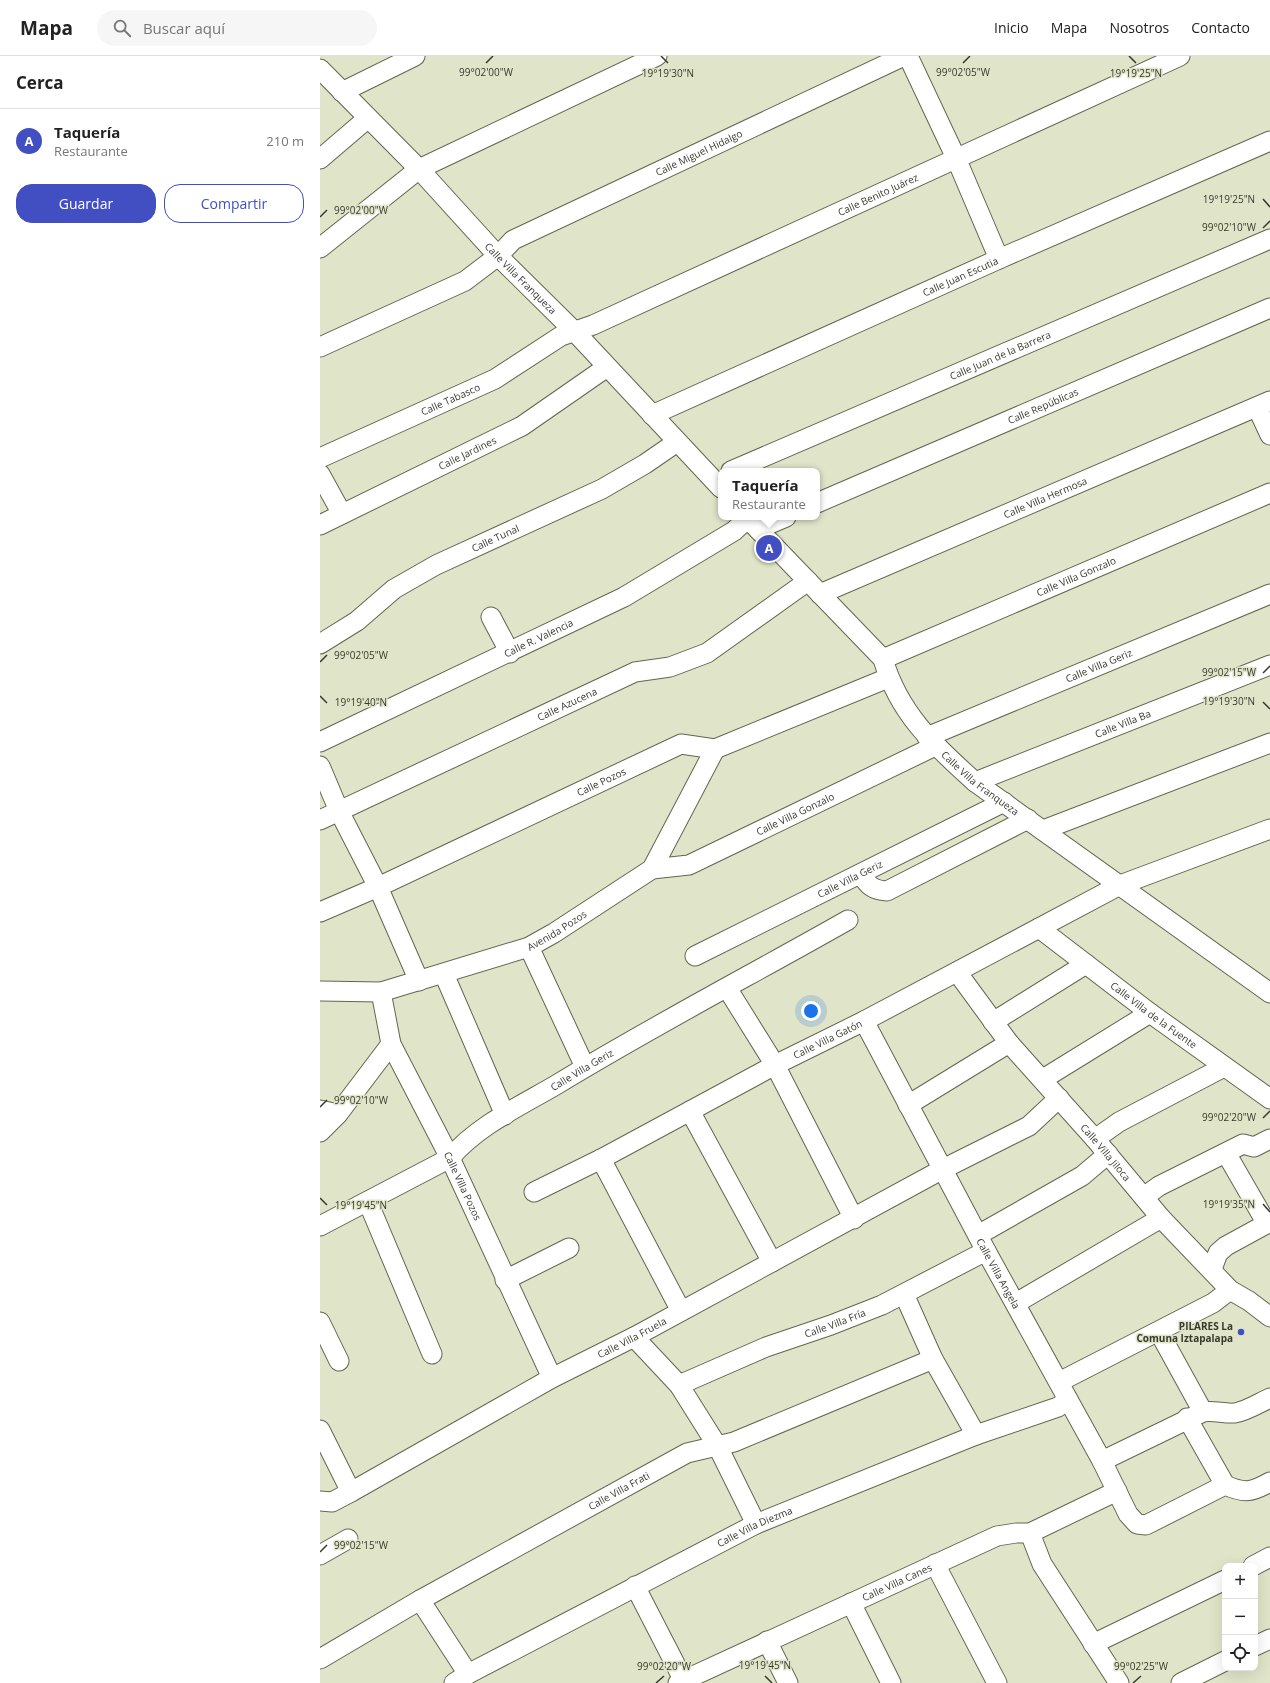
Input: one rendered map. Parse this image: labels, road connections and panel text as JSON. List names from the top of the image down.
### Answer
{
  "streets": {
    "street": [
      "Calle Miguel Hidalgo",
      "Calle Benito Juárez",
      "Calle Juan Escutia",
      "Calle Villa Franqueza",
      "Calle Juan de la Barrera",
      "Calle Tabasco",
      "Calle Repúblicas",
      "Calle Jardines",
      "Calle Villa Hermosa",
      "Calle Tunal",
      "Calle Villa Gonzalo",
      "Calle R. Valencia",
      "Calle Villa Geriz",
      "Calle Azucena",
      "Calle Villa Ba",
      "Calle Pozos",
      "Avenida Pozos",
      "Calle Villa de la Fuente",
      "Calle Villa Gatón",
      "Calle Villa Jiloca",
      "Calle Villa Pozos",
      "Calle Villa Angela",
      "Calle Villa Fría",
      "Calle Villa Fruela",
      "Calle Villa Frati",
      "Calle Villa Diezma",
      "Calle Villa Canes"
    ]
  },
  "crossings": [
    ["Calle Miguel Hidalgo", "Calle Villa Franqueza"],
    ["Calle Benito Juárez", "Calle Villa Franqueza"],
    ["Calle Benito Juárez", "Calle Tabasco"],
    ["Calle Juan Escutia", "Calle Villa Franqueza"],
    ["Calle Villa Franqueza", "Calle Tabasco"],
    ["Calle Villa Franqueza", "Calle Jardines"],
    ["Calle Villa Franqueza", "Calle Villa Hermosa"],
    ["Calle Villa Franqueza", "Calle Tunal"],
    ["Calle Villa Franqueza", "Calle Villa Gonzalo"],
    ["Calle Villa Franqueza", "Calle R. Valencia"],
    ["Calle Villa Franqueza", "Calle Villa Geriz"],
    ["Calle Villa Franqueza", "Calle Azucena"],
    ["Calle Villa Franqueza", "Calle Villa Ba"],
    ["Calle Villa Franqueza", "Calle Villa Gatón"],
    ["Calle Villa Hermosa", "Calle Azucena"],
    ["Calle Villa Gonzalo", "Calle Villa Geriz"],
    ["Calle Villa Gonzalo", "Avenida Pozos"],
    ["Calle Villa Geriz", "Calle Villa Pozos"],
    ["Calle Pozos", "Avenida Pozos"],
    ["Avenida Pozos", "Calle Villa Pozos"],
    ["Calle Villa de la Fuente", "Calle Villa Gatón"],
    ["Calle Villa Gatón", "Calle Villa Jiloca"],
    ["Calle Villa Gatón", "Calle Villa Angela"],
    ["Calle Villa Jiloca", "Calle Villa Fría"],
    ["Calle Villa Jiloca", "Calle Villa Fruela"],
    ["Calle Villa Pozos", "Calle Villa Fruela"],
    ["Calle Villa Angela", "Calle Villa Fría"],
    ["Calle Villa Angela", "Calle Villa Fruela"],
    ["Calle Villa Angela", "Calle Villa Diezma"],
    ["Calle Villa Angela", "Calle Villa Canes"]
  ],
  "places": ["PILARES La Comuna Iztapalapa"],
  "page": {
    "header": "Mapa",
    "search": "Buscar aquí",
    "nav": [
      "Inicio",
      "Mapa",
      "Nosotros",
      "Contacto"
    ],
    "heading": "Cerca",
    "list": [
      {
        "mark": "A",
        "name": "Taquería",
        "note": "Restaurante",
        "value": "210 m"
      }
    ],
    "buttons": ["Guardar", "Compartir"],
    "popup": ["Taquería", "Restaurante"],
    "pins": "A",
    "map_buttons": ["+", "−"]
  },
  "coordinates": [
    "99°02'00\"W",
    "99°02'05\"W",
    "19°19'30\"N",
    "19°19'25\"N",
    "99°02'10\"W",
    "99°02'15\"W",
    "19°19'40\"N",
    "99°02'20\"W",
    "19°19'35\"N",
    "19°19'45\"N",
    "99°02'25\"W"
  ]
}
